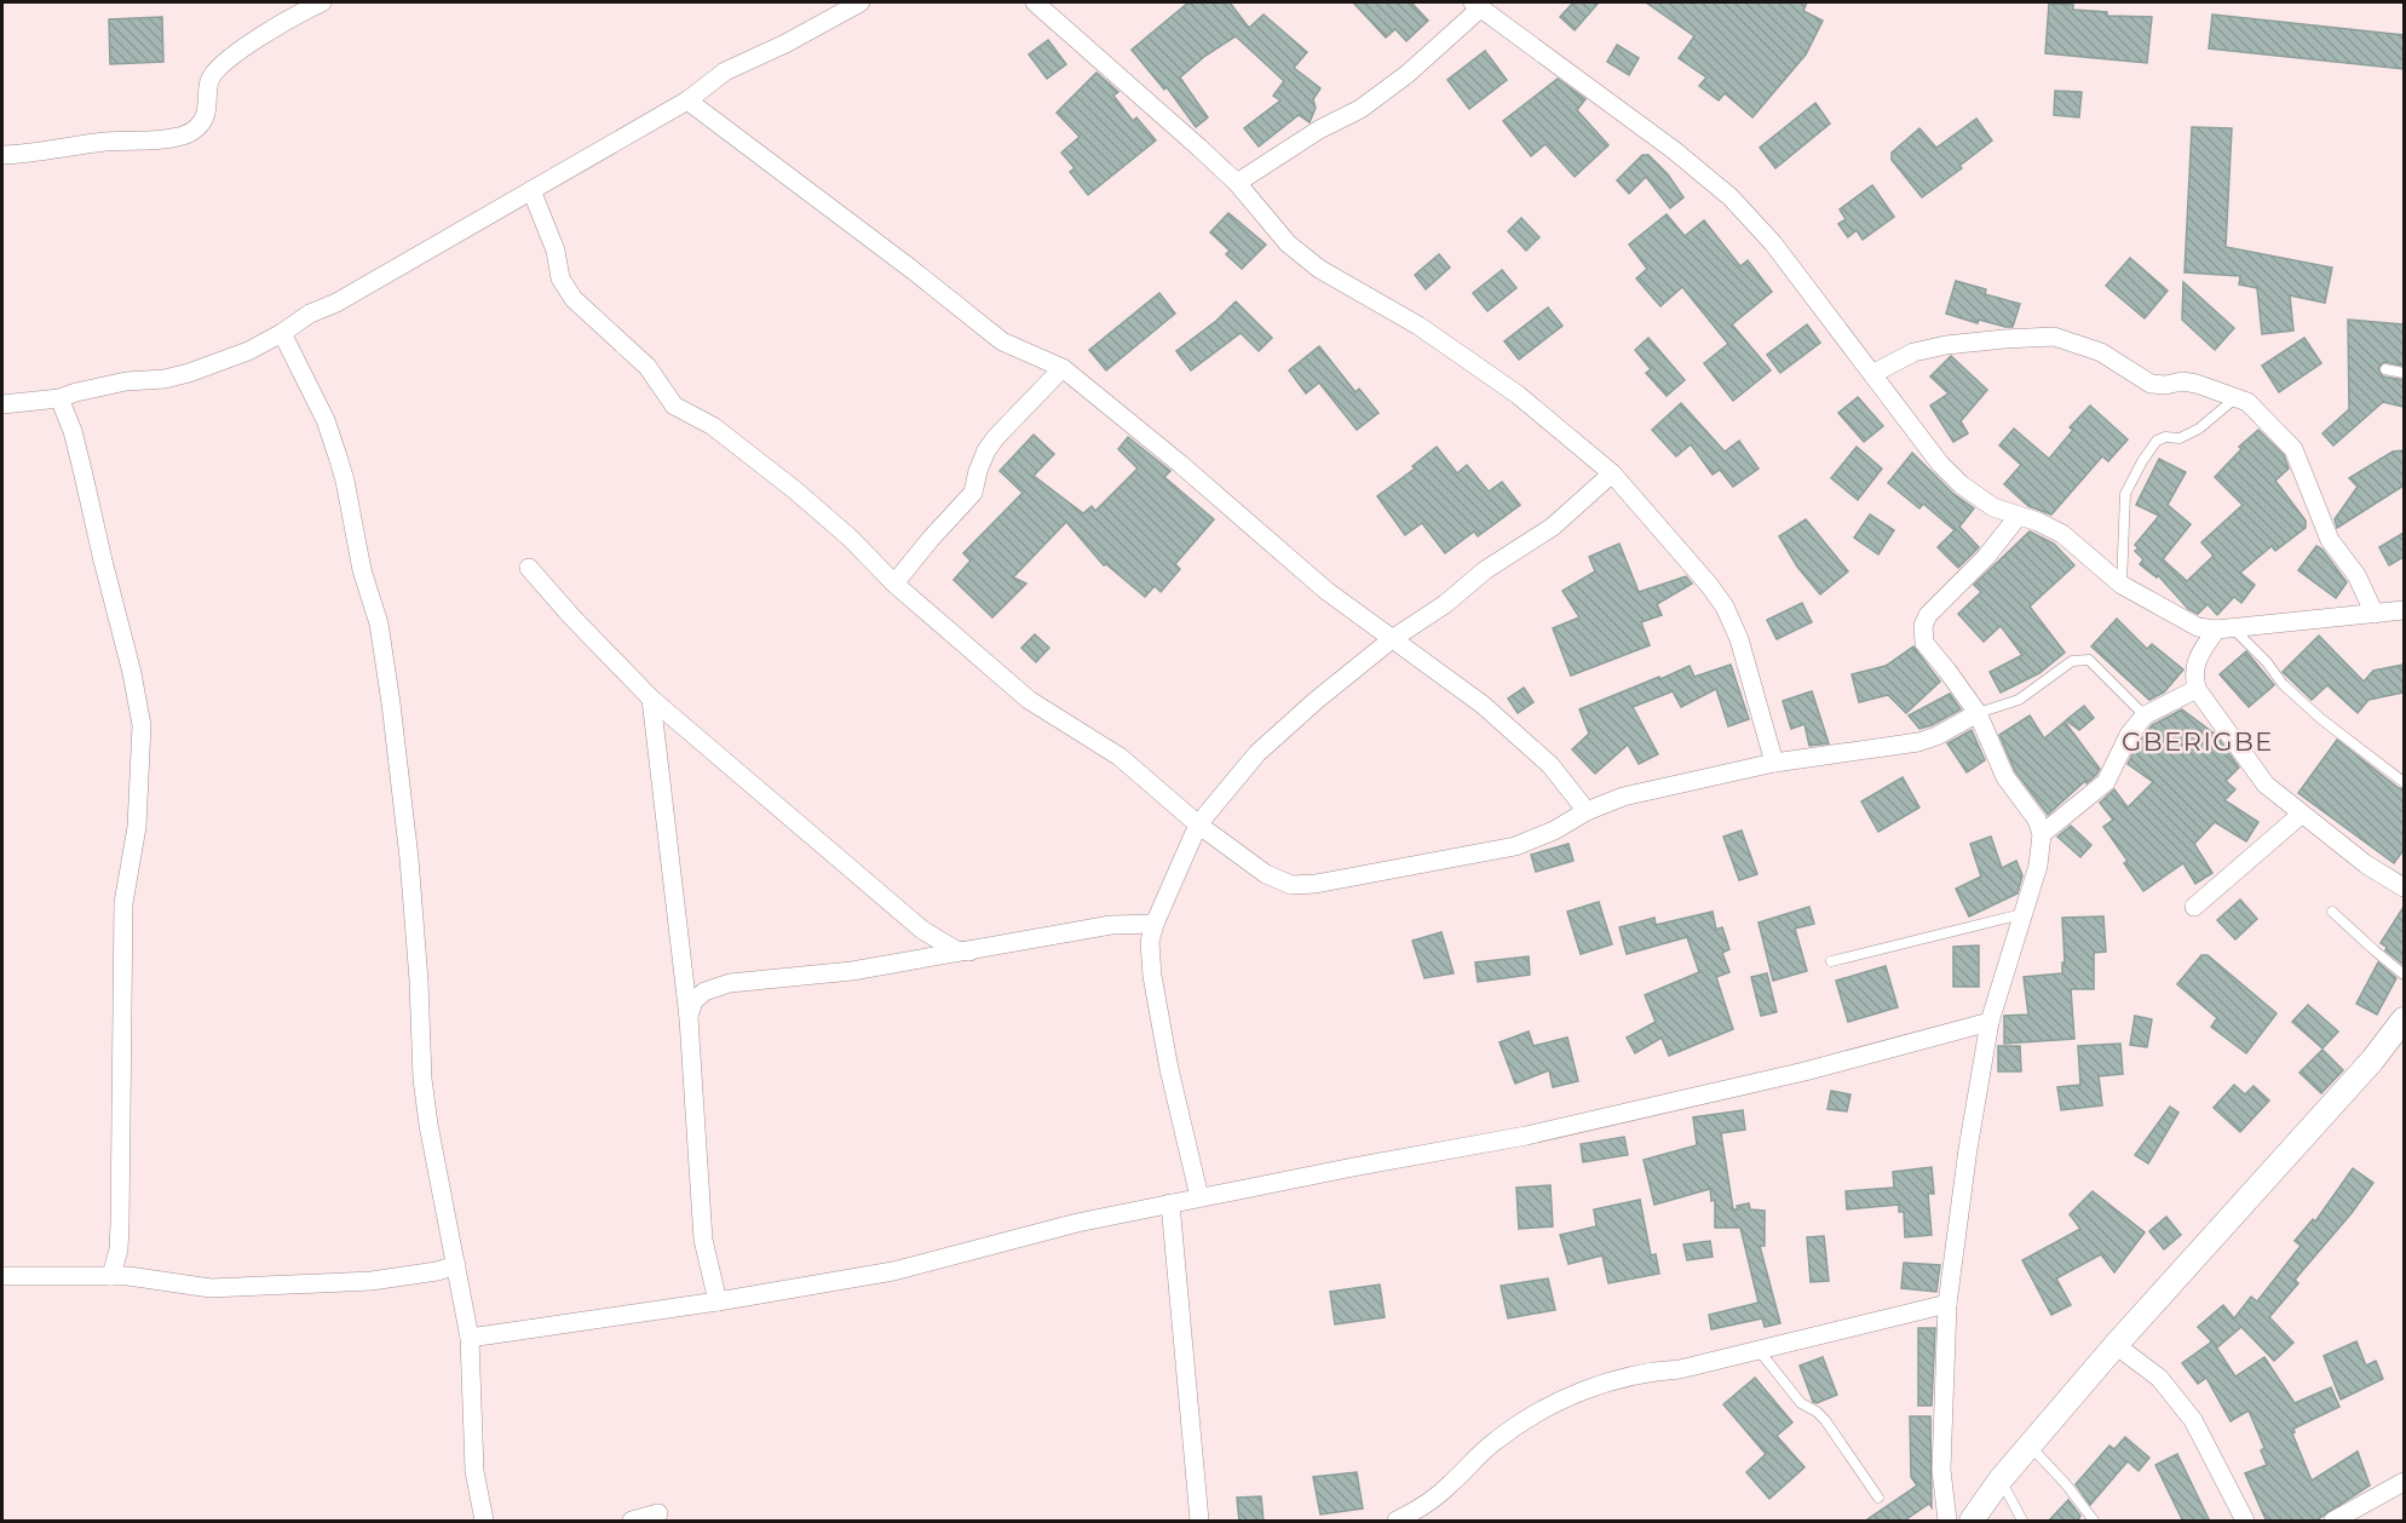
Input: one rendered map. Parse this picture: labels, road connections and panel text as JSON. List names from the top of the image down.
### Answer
{
  "districts": ["GBERIGBE"]
}
